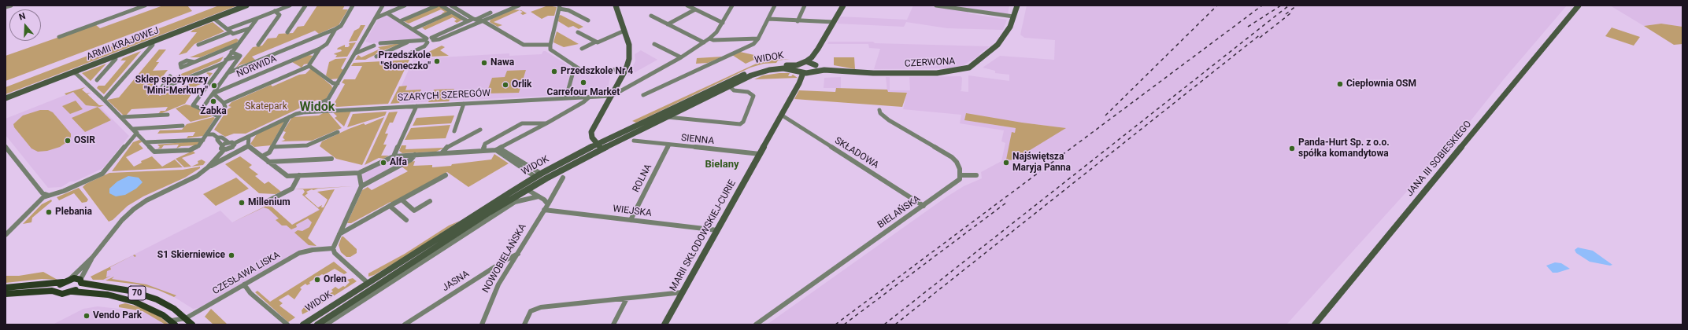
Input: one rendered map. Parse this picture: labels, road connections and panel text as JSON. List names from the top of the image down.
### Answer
{
  "streets": {
    "main road": [
      "ARMII KRAJOWEJ",
      "WIDOK",
      "CZERWONA",
      "JANA III SOBIESKIEGO",
      "MARII SKŁODOWSKIEJ-CURIE",
      "70"
    ],
    "street": [
      "NORWIDA",
      "SZARYCH SZEREGÓW",
      "SIENNA",
      "SKŁADOWA",
      "ROLNA",
      "WIEJSKA",
      "BIELAŃSKA",
      "NOWOBIELAŃSKA",
      "CZESŁAWA LISKA",
      "JASNA"
    ]
  },
  "crossings": [
    ["SIENNA", "ROLNA"],
    ["SIENNA", "MARII SKŁODOWSKIEJ-CURIE"],
    ["SKŁADOWA", "BIELAŃSKA"],
    ["SKŁADOWA", "MARII SKŁODOWSKIEJ-CURIE"],
    ["ROLNA", "WIEJSKA"],
    ["WIEJSKA", "MARII SKŁODOWSKIEJ-CURIE"],
    ["WIEJSKA", "NOWOBIELAŃSKA"],
    ["NOWOBIELAŃSKA", "JASNA"],
    ["CZESŁAWA LISKA", "70"]
  ],
  "districts": ["Widok", "Bielany"],
  "parks": ["Skatepark"],
  "places": [
    "Przedszkole \"Słoneczko\"",
    "Nawa",
    "Przedszkole Nr 4",
    "Carrefour Market",
    "Ciepłownia OSM",
    "Orlik",
    "Sklep spożywczy \"Mini-Merkury\"",
    "Żabka",
    "OSIR",
    "Panda-Hurt Sp. z o.o. spółka komandytowa",
    "Alfa",
    "Najświętsza Maryja Panna",
    "Millenium",
    "Plebania",
    "S1 Skierniewice",
    "Orlen",
    "Vendo Park"
  ],
  "north": "top"
}
